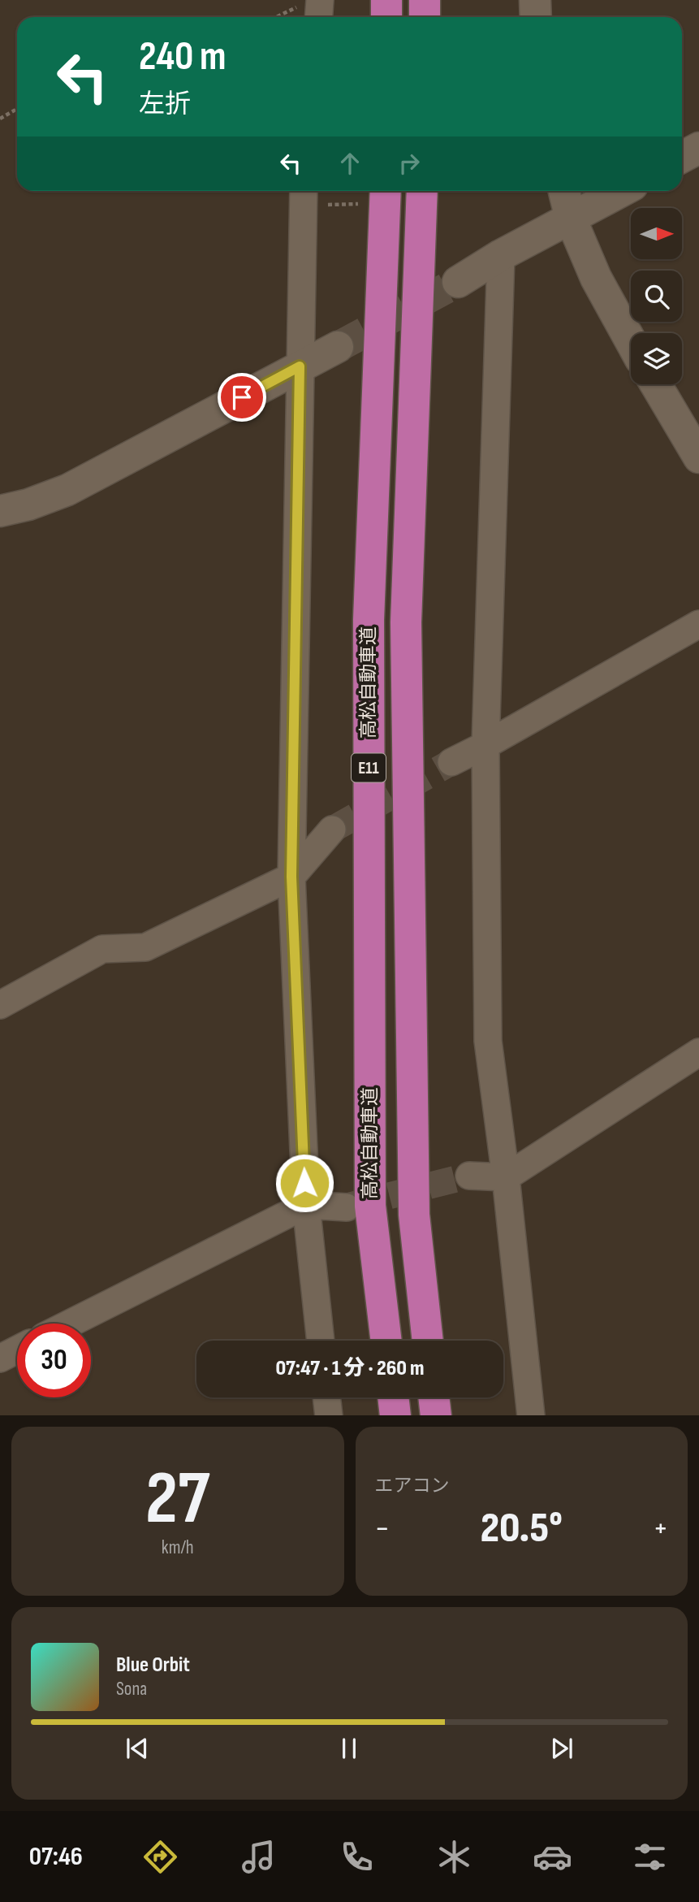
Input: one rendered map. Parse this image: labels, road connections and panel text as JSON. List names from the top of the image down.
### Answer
{
  "streets": {
    "highway": ["高松自動車道", "E11"]
  },
  "north": "right",
  "page": {
    "turn": ["240 m", "左折"],
    "limit": "30",
    "trip": "07:47 · 1 分 · 260 m",
    "tile": [
      ["27", "km/h"],
      "エアコン"
    ],
    "heat": ["−", "20.5°", "+"],
    "song": ["Blue Orbit", "Sona"],
    "tabs": "07:46"
  }
}
